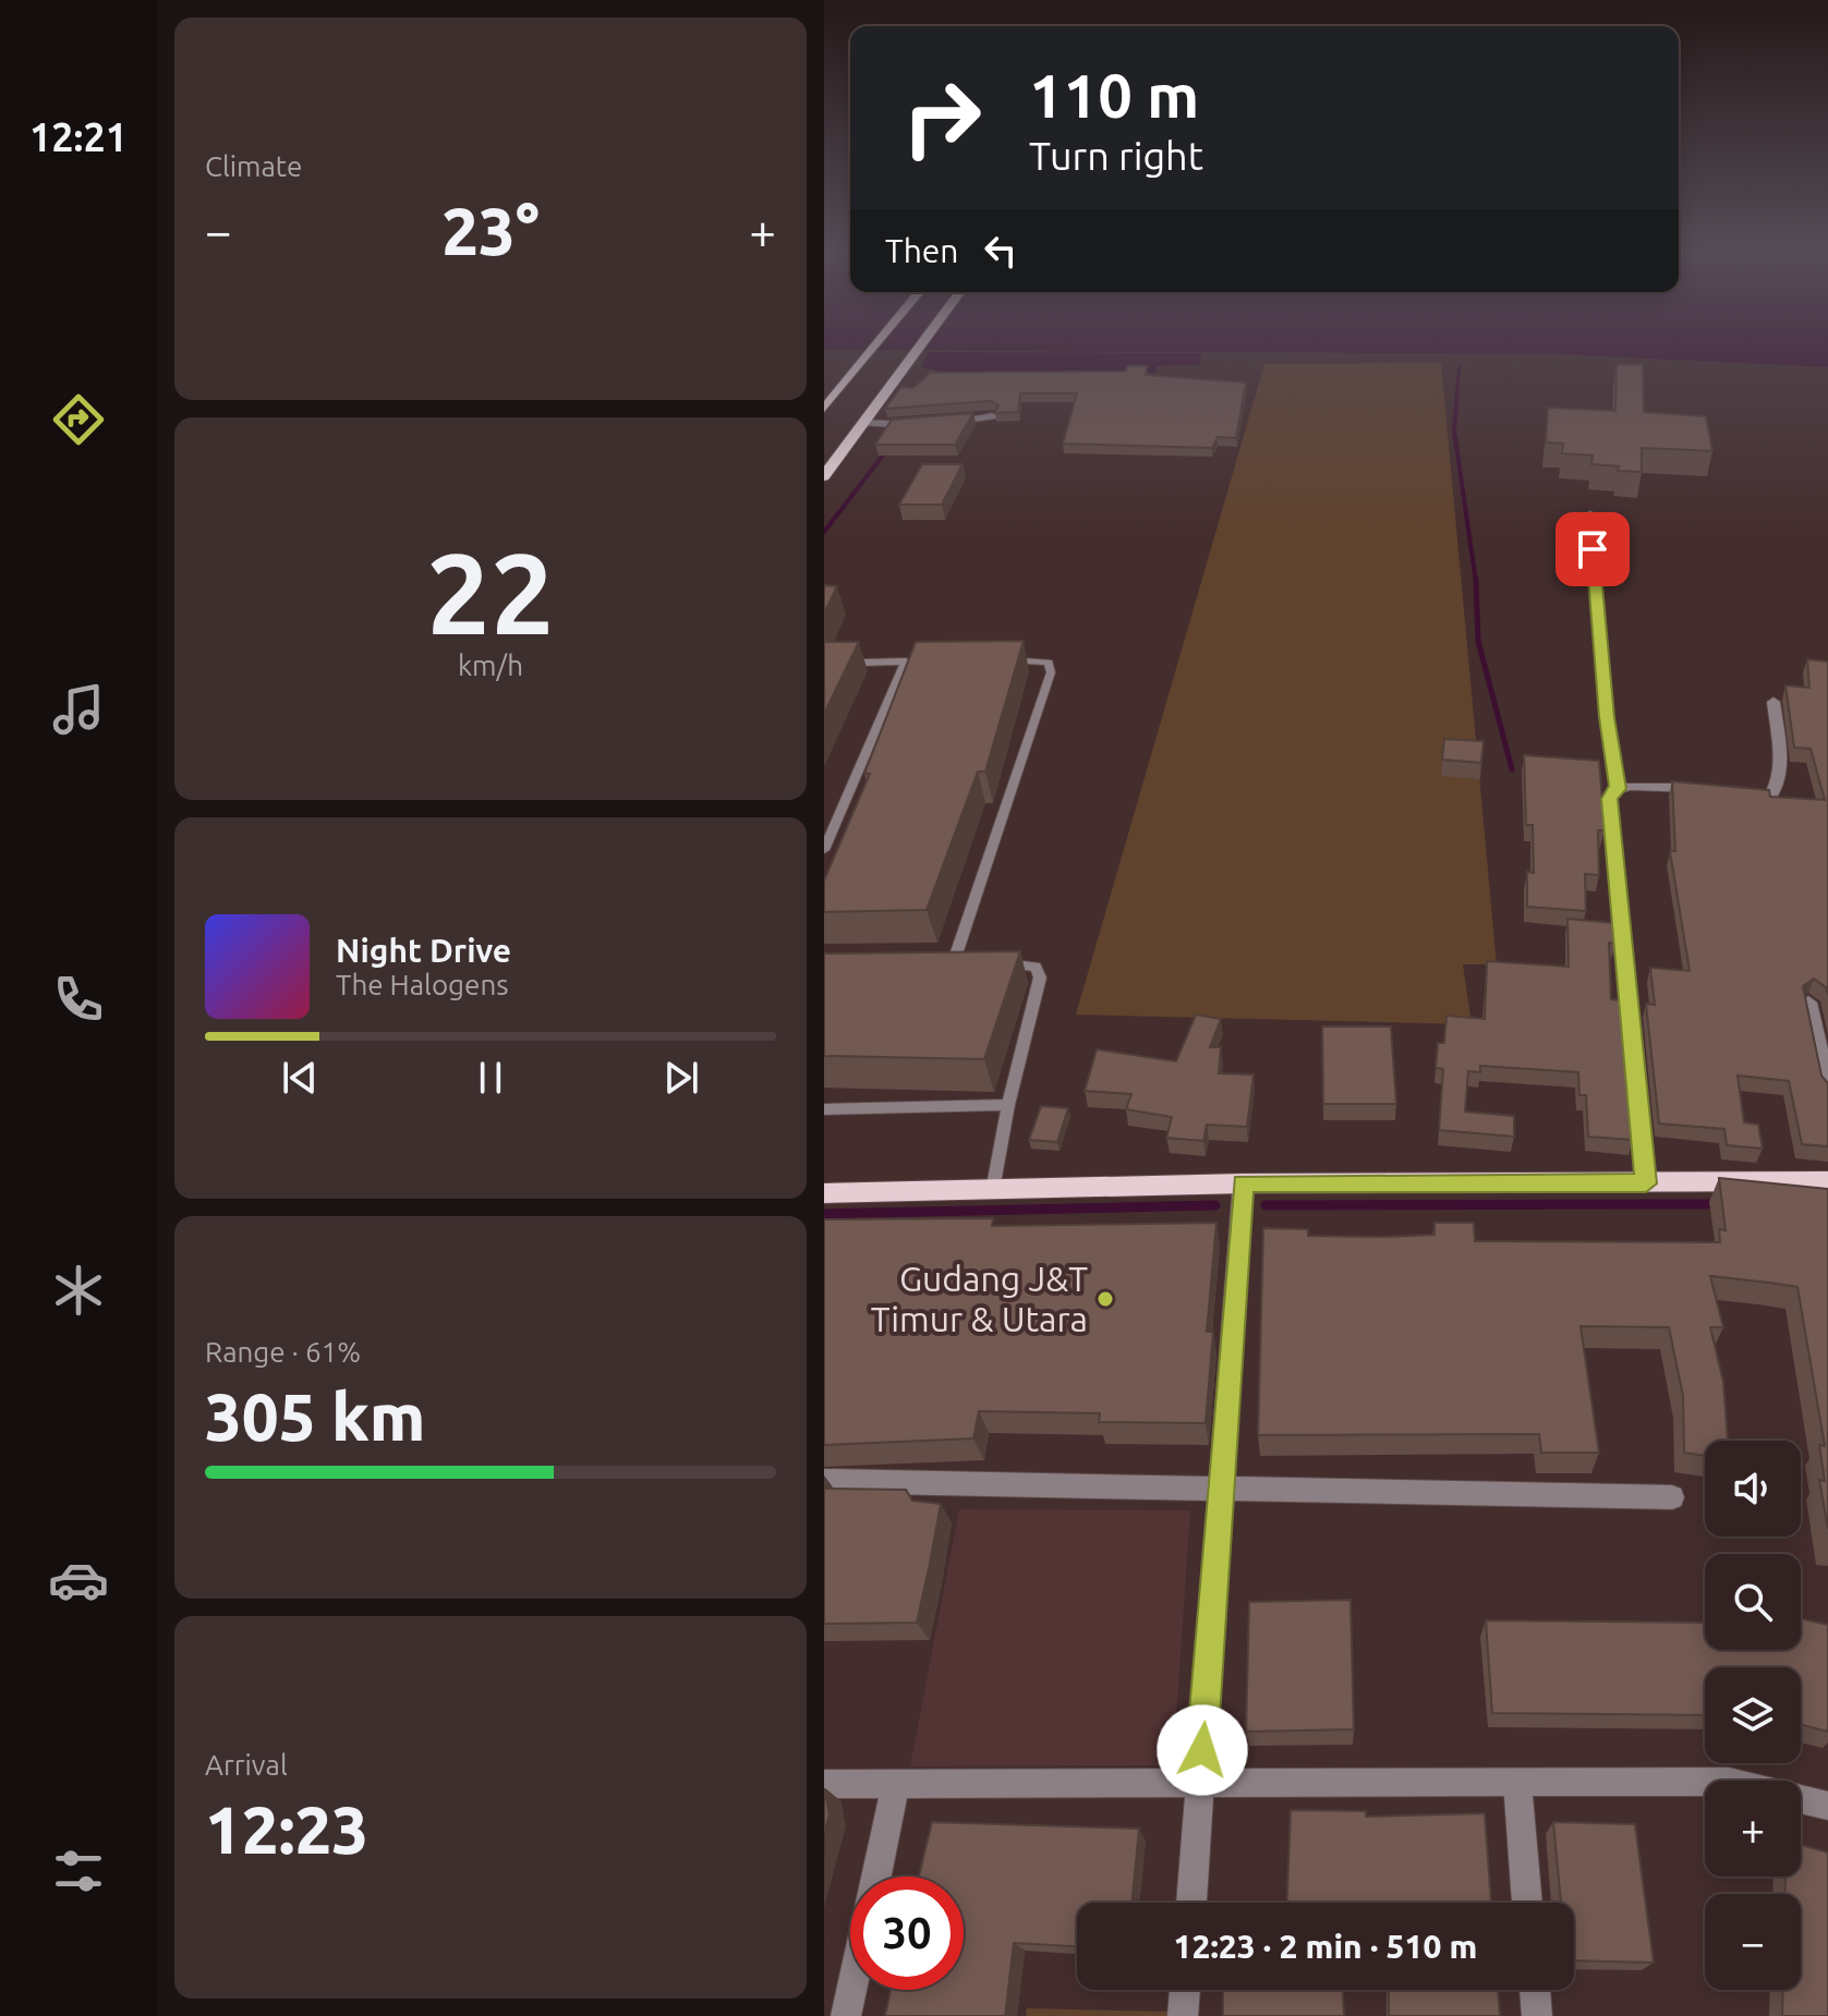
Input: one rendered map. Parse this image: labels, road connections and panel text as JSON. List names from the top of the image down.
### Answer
{
  "places": ["Gudang J&T Timur & Utara"],
  "page": {
    "tabs": "12:21",
    "tile": [
      "Climate",
      ["22", "km/h"],
      ["Range · 61%", "305 km"],
      ["Arrival", "12:23"]
    ],
    "turn": ["110 m", "Turn right"],
    "heat": ["−", "23°", "+"],
    "then": "Then",
    "song": ["Night Drive", "The Halogens"],
    "map_buttons": ["+", "−"],
    "limit": "30",
    "trip": "12:23 · 2 min · 510 m"
  }
}
